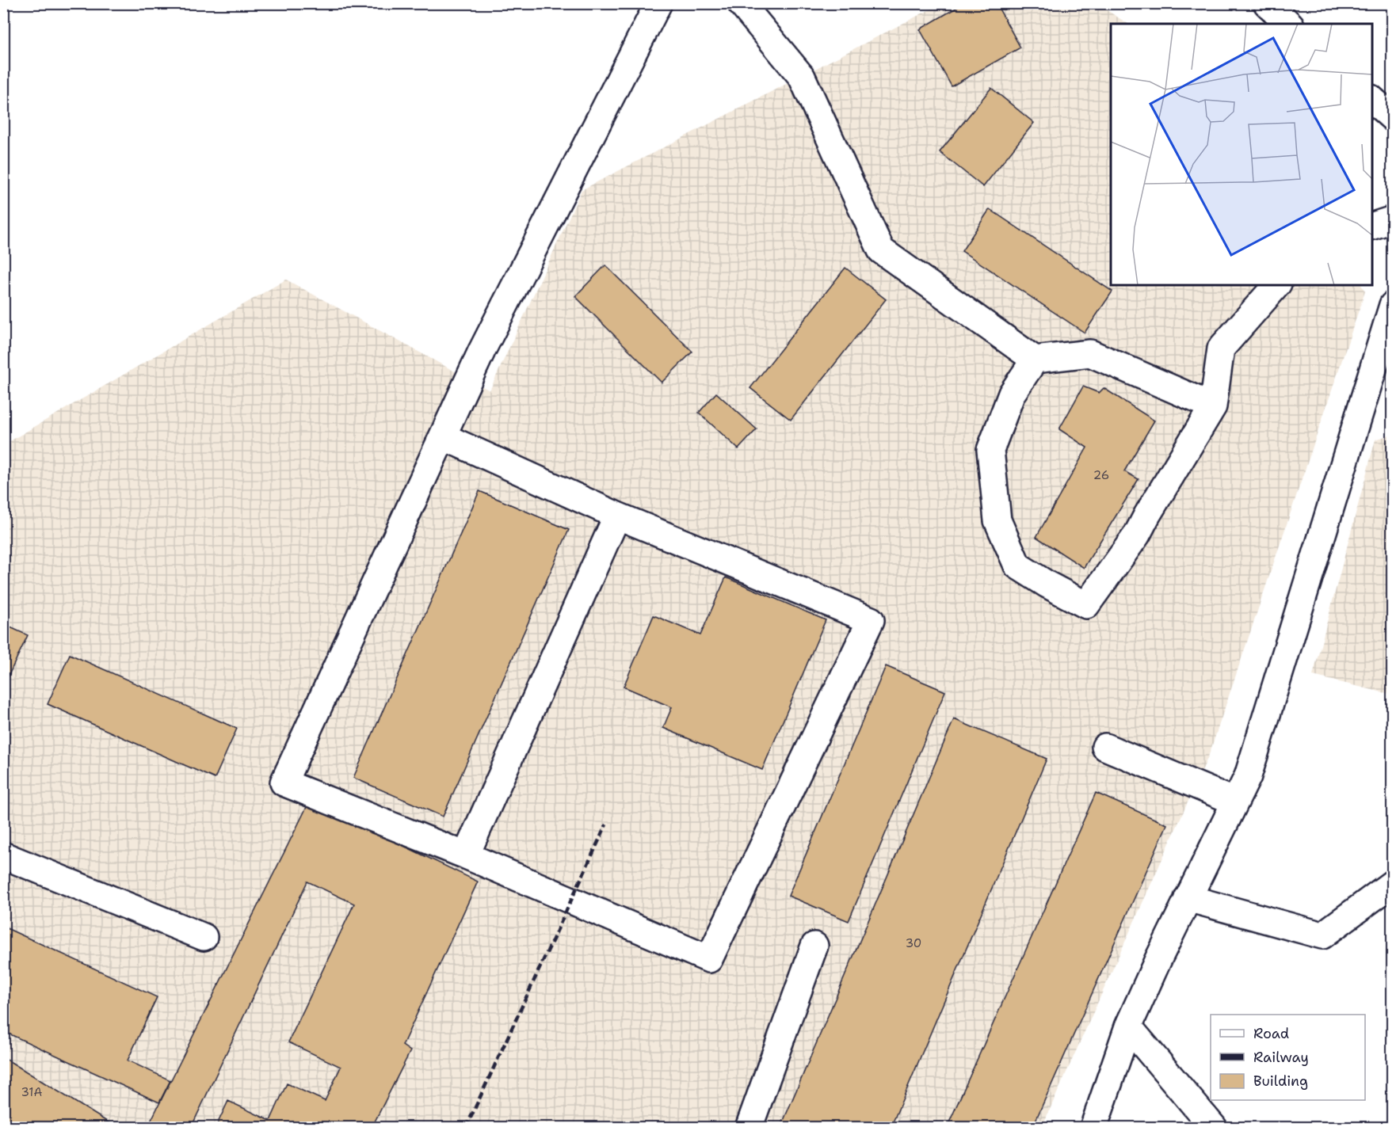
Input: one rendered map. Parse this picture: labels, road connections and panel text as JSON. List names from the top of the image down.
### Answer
{
  "house_numbers": ["26", "30", "31А"],
  "legend": ["Road", "Railway", "Building"]
}
